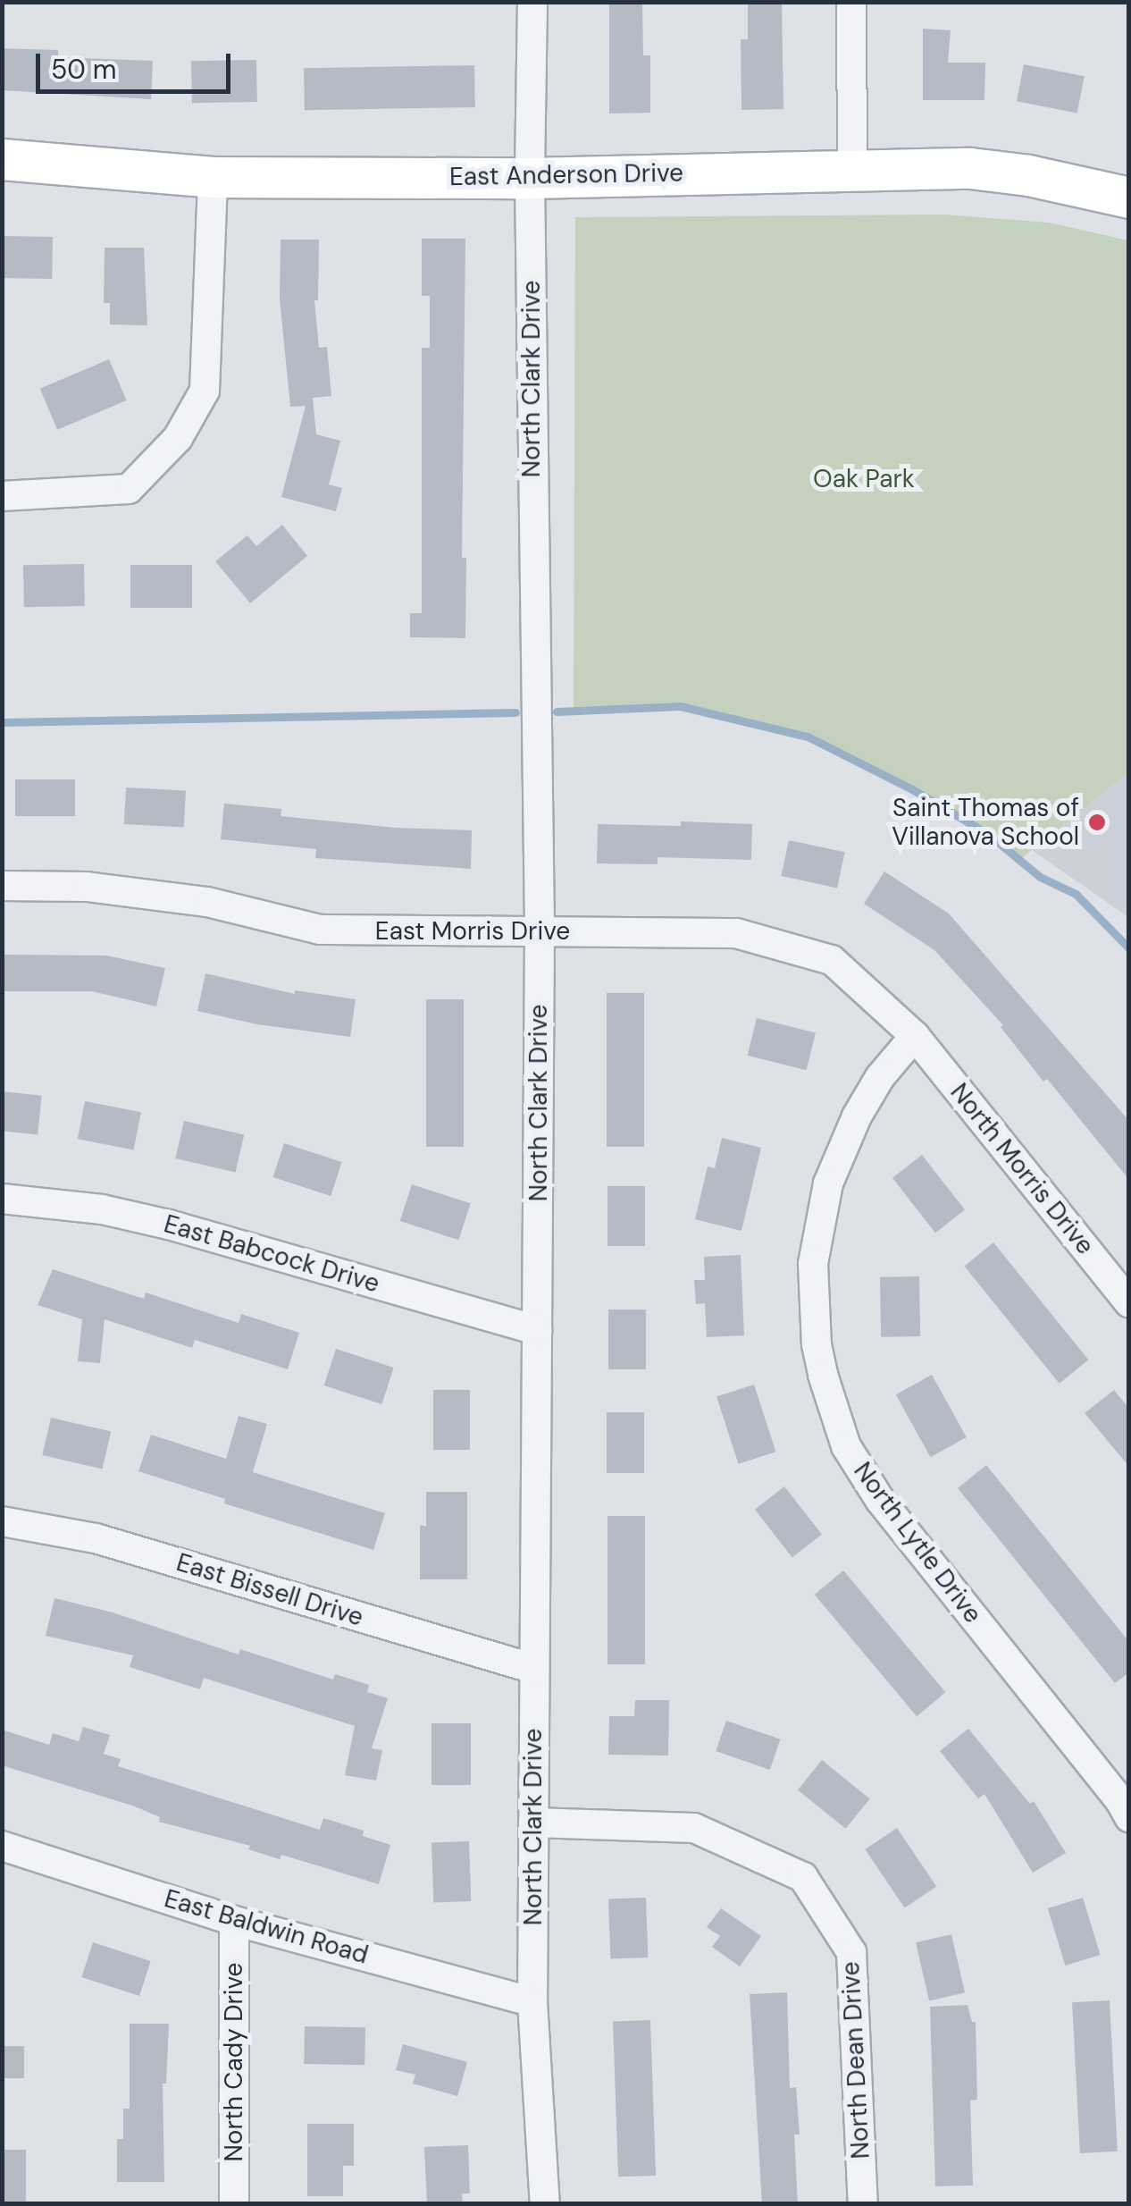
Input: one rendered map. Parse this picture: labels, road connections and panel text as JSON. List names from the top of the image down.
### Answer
{
  "streets": {
    "street": [
      "East Anderson Drive",
      "North Clark Drive",
      "East Morris Drive",
      "North Morris Drive",
      "East Babcock Drive",
      "North Lytle Drive",
      "East Bissell Drive",
      "East Baldwin Road",
      "North Dean Drive",
      "North Cady Drive"
    ]
  },
  "crossings": [
    ["East Anderson Drive", "North Clark Drive"],
    ["North Clark Drive", "East Morris Drive"],
    ["North Clark Drive", "East Babcock Drive"],
    ["North Clark Drive", "East Bissell Drive"],
    ["North Clark Drive", "East Baldwin Road"],
    ["North Clark Drive", "North Dean Drive"],
    ["East Morris Drive", "North Morris Drive"],
    ["East Morris Drive", "North Lytle Drive"],
    ["North Morris Drive", "North Lytle Drive"],
    ["East Baldwin Road", "North Cady Drive"]
  ],
  "parks": ["Oak Park"],
  "places": ["Saint Thomas of Villanova School"],
  "scale_bar": "50 m"
}
